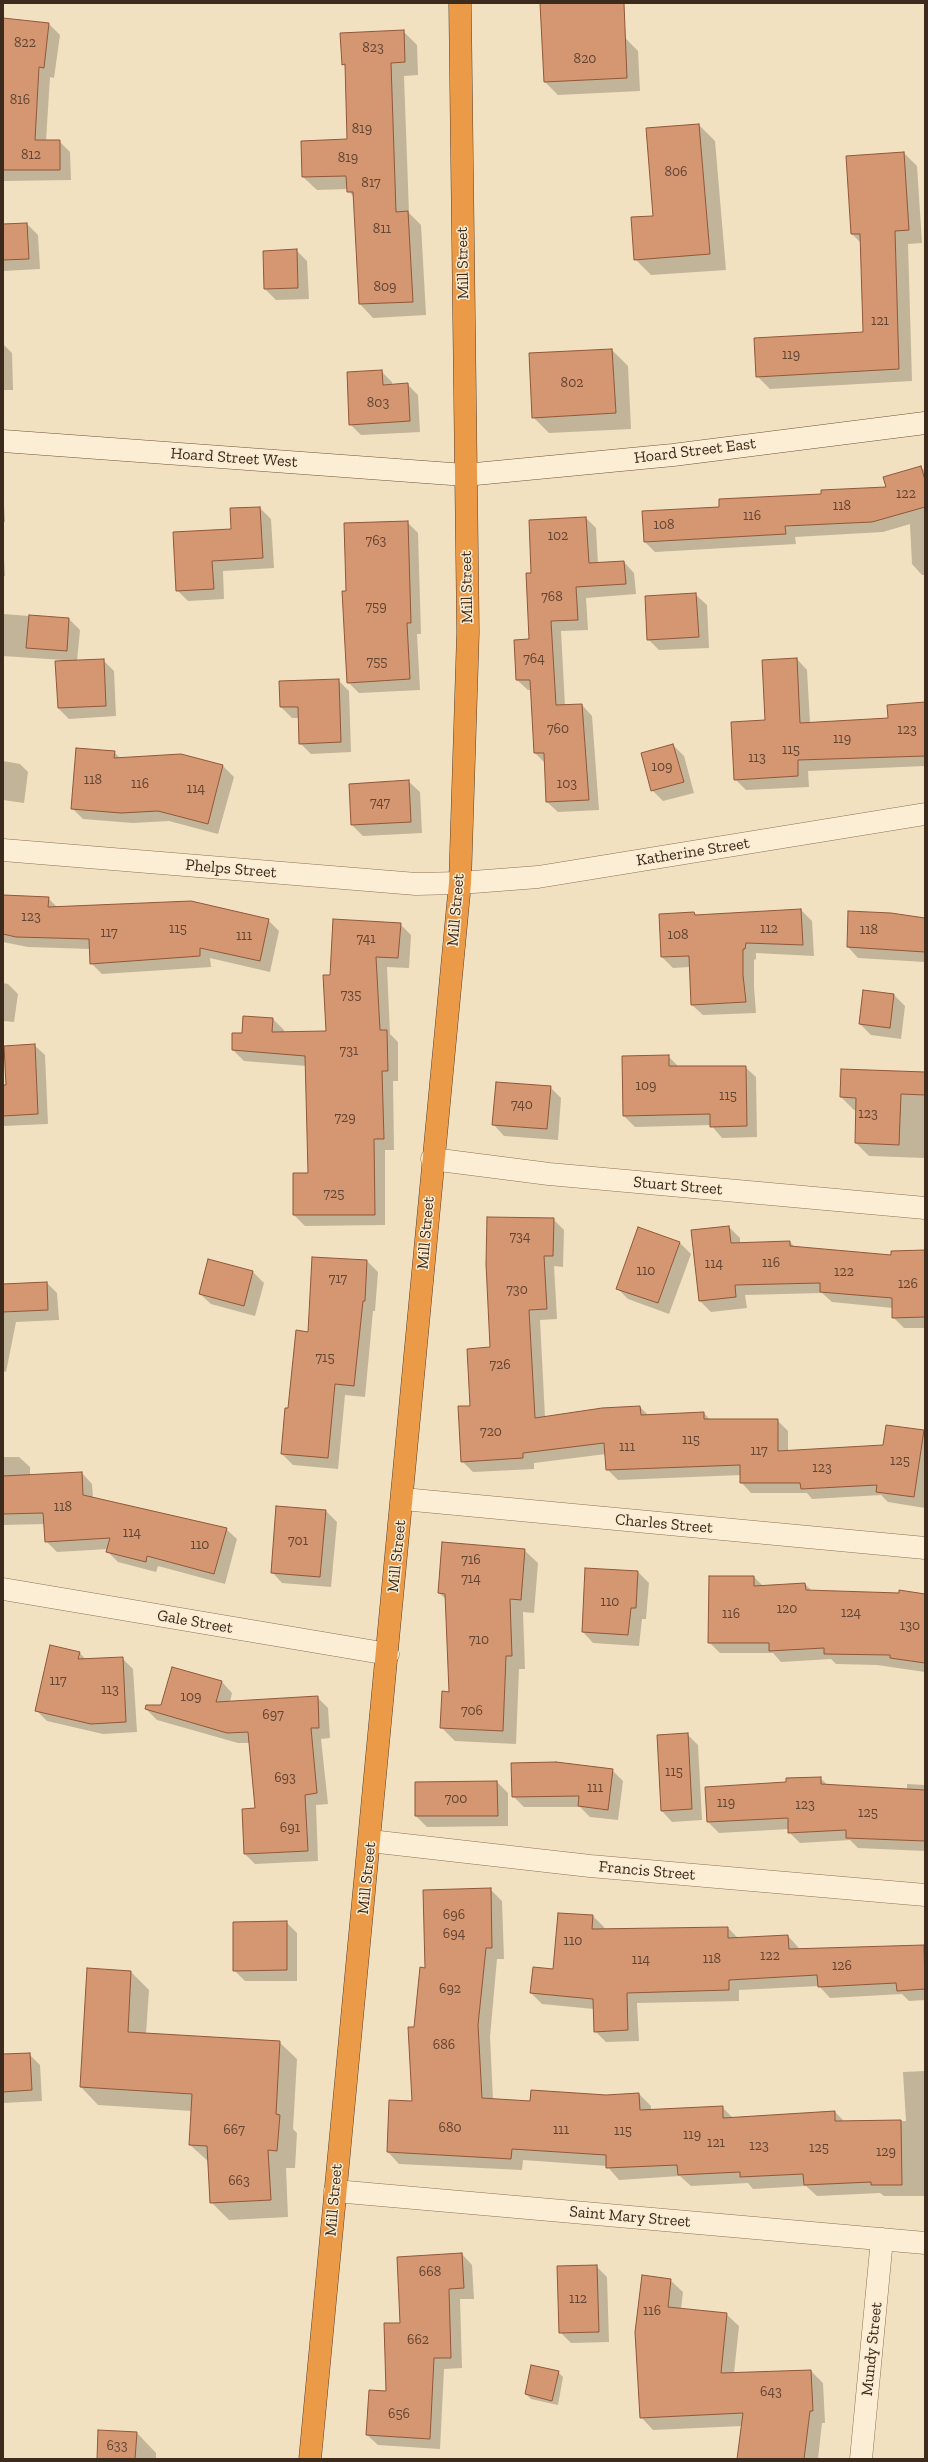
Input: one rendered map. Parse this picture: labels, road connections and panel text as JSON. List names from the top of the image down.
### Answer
{
  "streets": {
    "highway": ["Mill Street"],
    "street": [
      "Hoard Street East",
      "Hoard Street West",
      "Katherine Street",
      "Phelps Street",
      "Stuart Street",
      "Charles Street",
      "Gale Street",
      "Francis Street",
      "Saint Mary Street",
      "Mundy Street"
    ]
  },
  "crossings": [
    ["Mill Street", "Hoard Street East"],
    ["Mill Street", "Hoard Street West"],
    ["Mill Street", "Katherine Street"],
    ["Mill Street", "Phelps Street"],
    ["Mill Street", "Stuart Street"],
    ["Mill Street", "Charles Street"],
    ["Mill Street", "Gale Street"],
    ["Mill Street", "Francis Street"],
    ["Mill Street", "Saint Mary Street"],
    ["Hoard Street East", "Hoard Street West"],
    ["Katherine Street", "Phelps Street"],
    ["Saint Mary Street", "Mundy Street"]
  ],
  "house_numbers": [
    "822",
    "823",
    "820",
    "816",
    "819",
    "812",
    "819",
    "806",
    "817",
    "811",
    "809",
    "121",
    "119",
    "802",
    "803",
    "122",
    "118",
    "116",
    "108",
    "102",
    "763",
    "768",
    "759",
    "764",
    "755",
    "760",
    "123",
    "119",
    "115",
    "113",
    "109",
    "118",
    "116",
    "103",
    "114",
    "747",
    "123",
    "115",
    "112",
    "118",
    "117",
    "108",
    "111",
    "741",
    "735",
    "731",
    "109",
    "115",
    "740",
    "123",
    "729",
    "725",
    "734",
    "116",
    "114",
    "110",
    "122",
    "717",
    "126",
    "730",
    "715",
    "726",
    "720",
    "115",
    "111",
    "117",
    "125",
    "123",
    "118",
    "114",
    "701",
    "110",
    "716",
    "714",
    "110",
    "120",
    "124",
    "116",
    "130",
    "710",
    "117",
    "113",
    "109",
    "706",
    "697",
    "115",
    "693",
    "111",
    "700",
    "119",
    "123",
    "125",
    "691",
    "696",
    "694",
    "110",
    "122",
    "118",
    "114",
    "126",
    "692",
    "686",
    "680",
    "667",
    "111",
    "115",
    "119",
    "121",
    "123",
    "125",
    "129",
    "663",
    "668",
    "112",
    "116",
    "662",
    "643",
    "656",
    "633"
  ]
}
